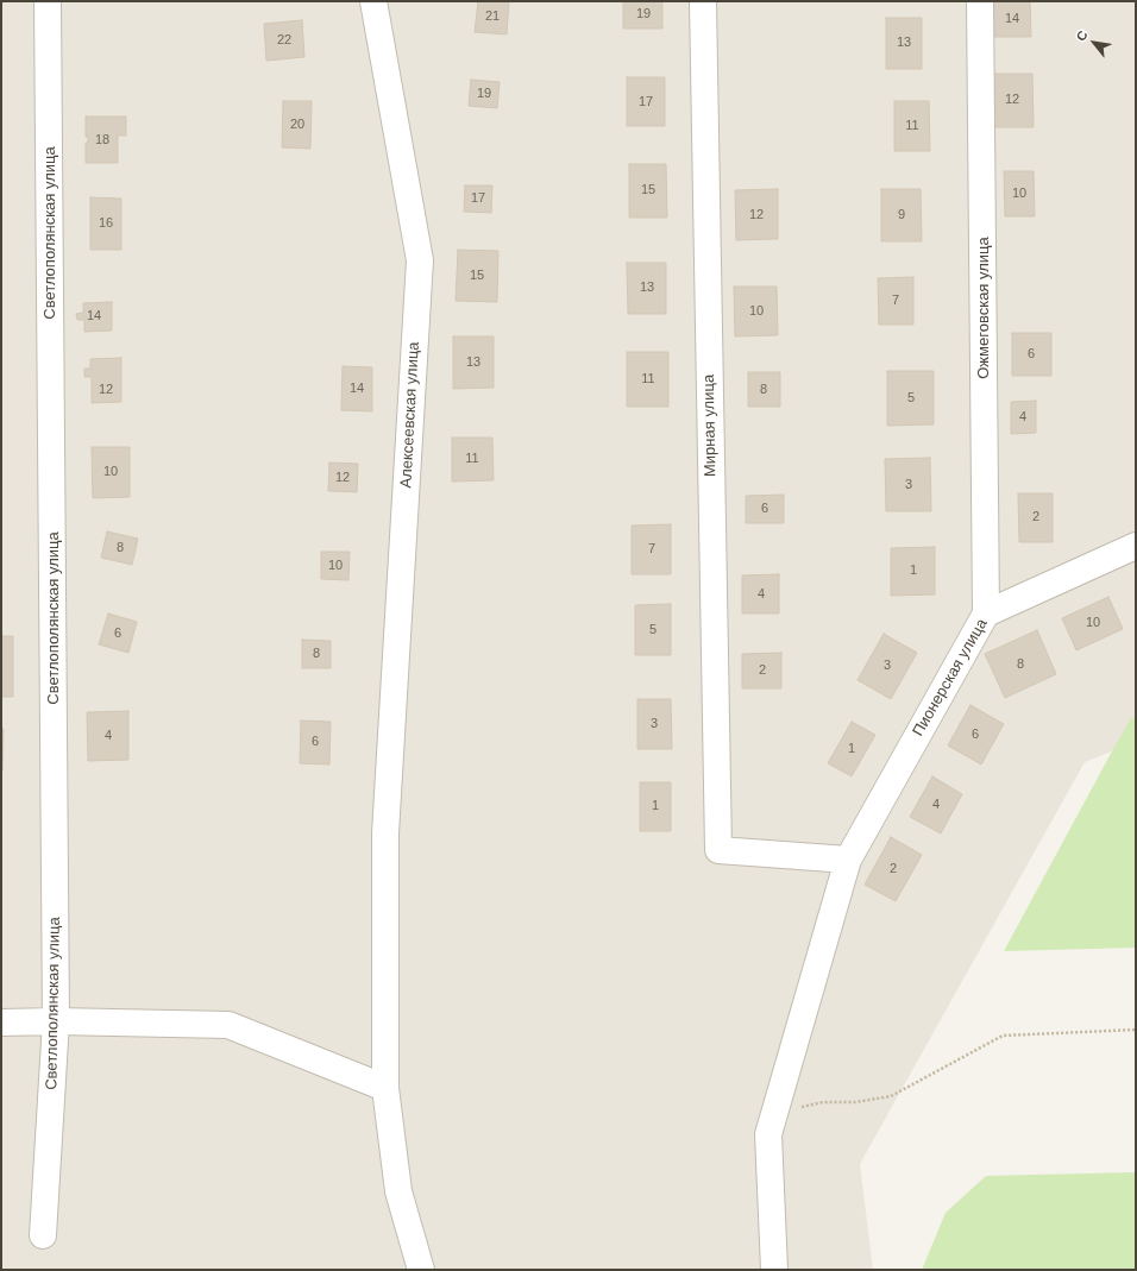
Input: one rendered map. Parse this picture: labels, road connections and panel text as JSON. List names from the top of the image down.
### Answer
{
  "streets": {
    "street": [
      "Светлополянская улица",
      "Ожмеговская улица",
      "Алексеевская улица",
      "Мирная улица",
      "Пионерская улица"
    ]
  },
  "crossings": [
    ["Ожмеговская улица", "Пионерская улица"],
    ["Мирная улица", "Пионерская улица"]
  ],
  "house_numbers": [
    "19",
    "21",
    "14",
    "22",
    "13",
    "19",
    "12",
    "17",
    "20",
    "11",
    "18",
    "15",
    "10",
    "17",
    "12",
    "9",
    "16",
    "15",
    "13",
    "7",
    "10",
    "14",
    "6",
    "13",
    "11",
    "14",
    "12",
    "8",
    "5",
    "4",
    "11",
    "10",
    "12",
    "3",
    "6",
    "2",
    "8",
    "7",
    "10",
    "1",
    "4",
    "10",
    "5",
    "6",
    "8",
    "8",
    "3",
    "2",
    "3",
    "6",
    "4",
    "6",
    "1",
    "4",
    "1",
    "2"
  ],
  "north": "top left"
}
